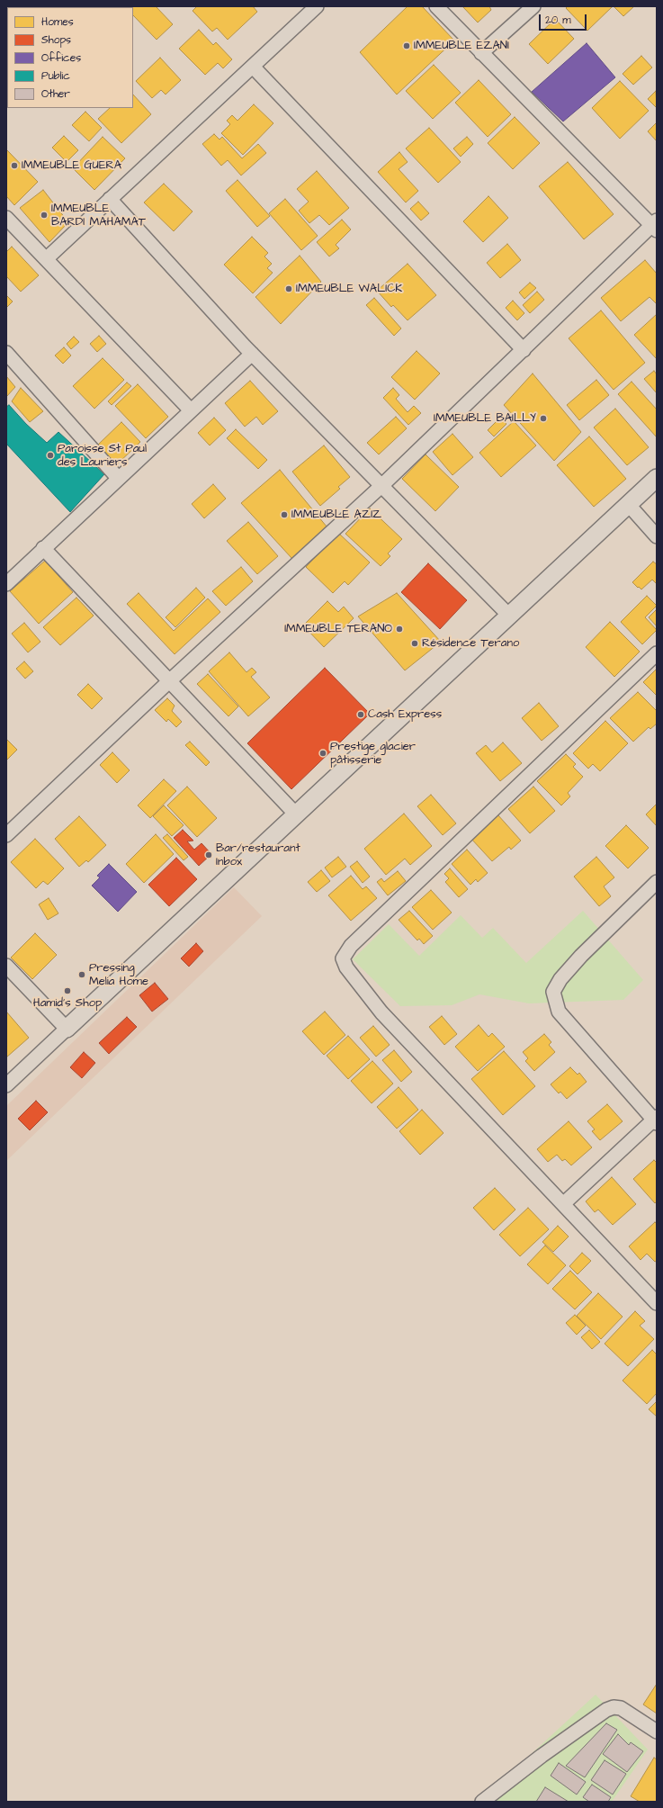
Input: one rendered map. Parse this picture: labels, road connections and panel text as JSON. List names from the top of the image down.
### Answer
{
  "places": [
    "IMMEUBLE EZANI",
    "IMMEUBLE GUERA",
    "IMMEUBLE BARDI MAHAMAT",
    "IMMEUBLE WALICK",
    "IMMEUBLE BAILLY",
    "Paroisse St Paul des Lauriers",
    "IMMEUBLE AZIZ",
    "IMMEUBLE TERANO",
    "Résidence Terano",
    "Cash Express",
    "Prestige glacier pâtisserie",
    "Bar/restaurant Inbox",
    "Pressing Melia Home",
    "Hamid's Shop"
  ],
  "legend": [
    "Homes",
    "Shops",
    "Offices",
    "Public",
    "Other"
  ],
  "scale_bar": "20 m"
}
